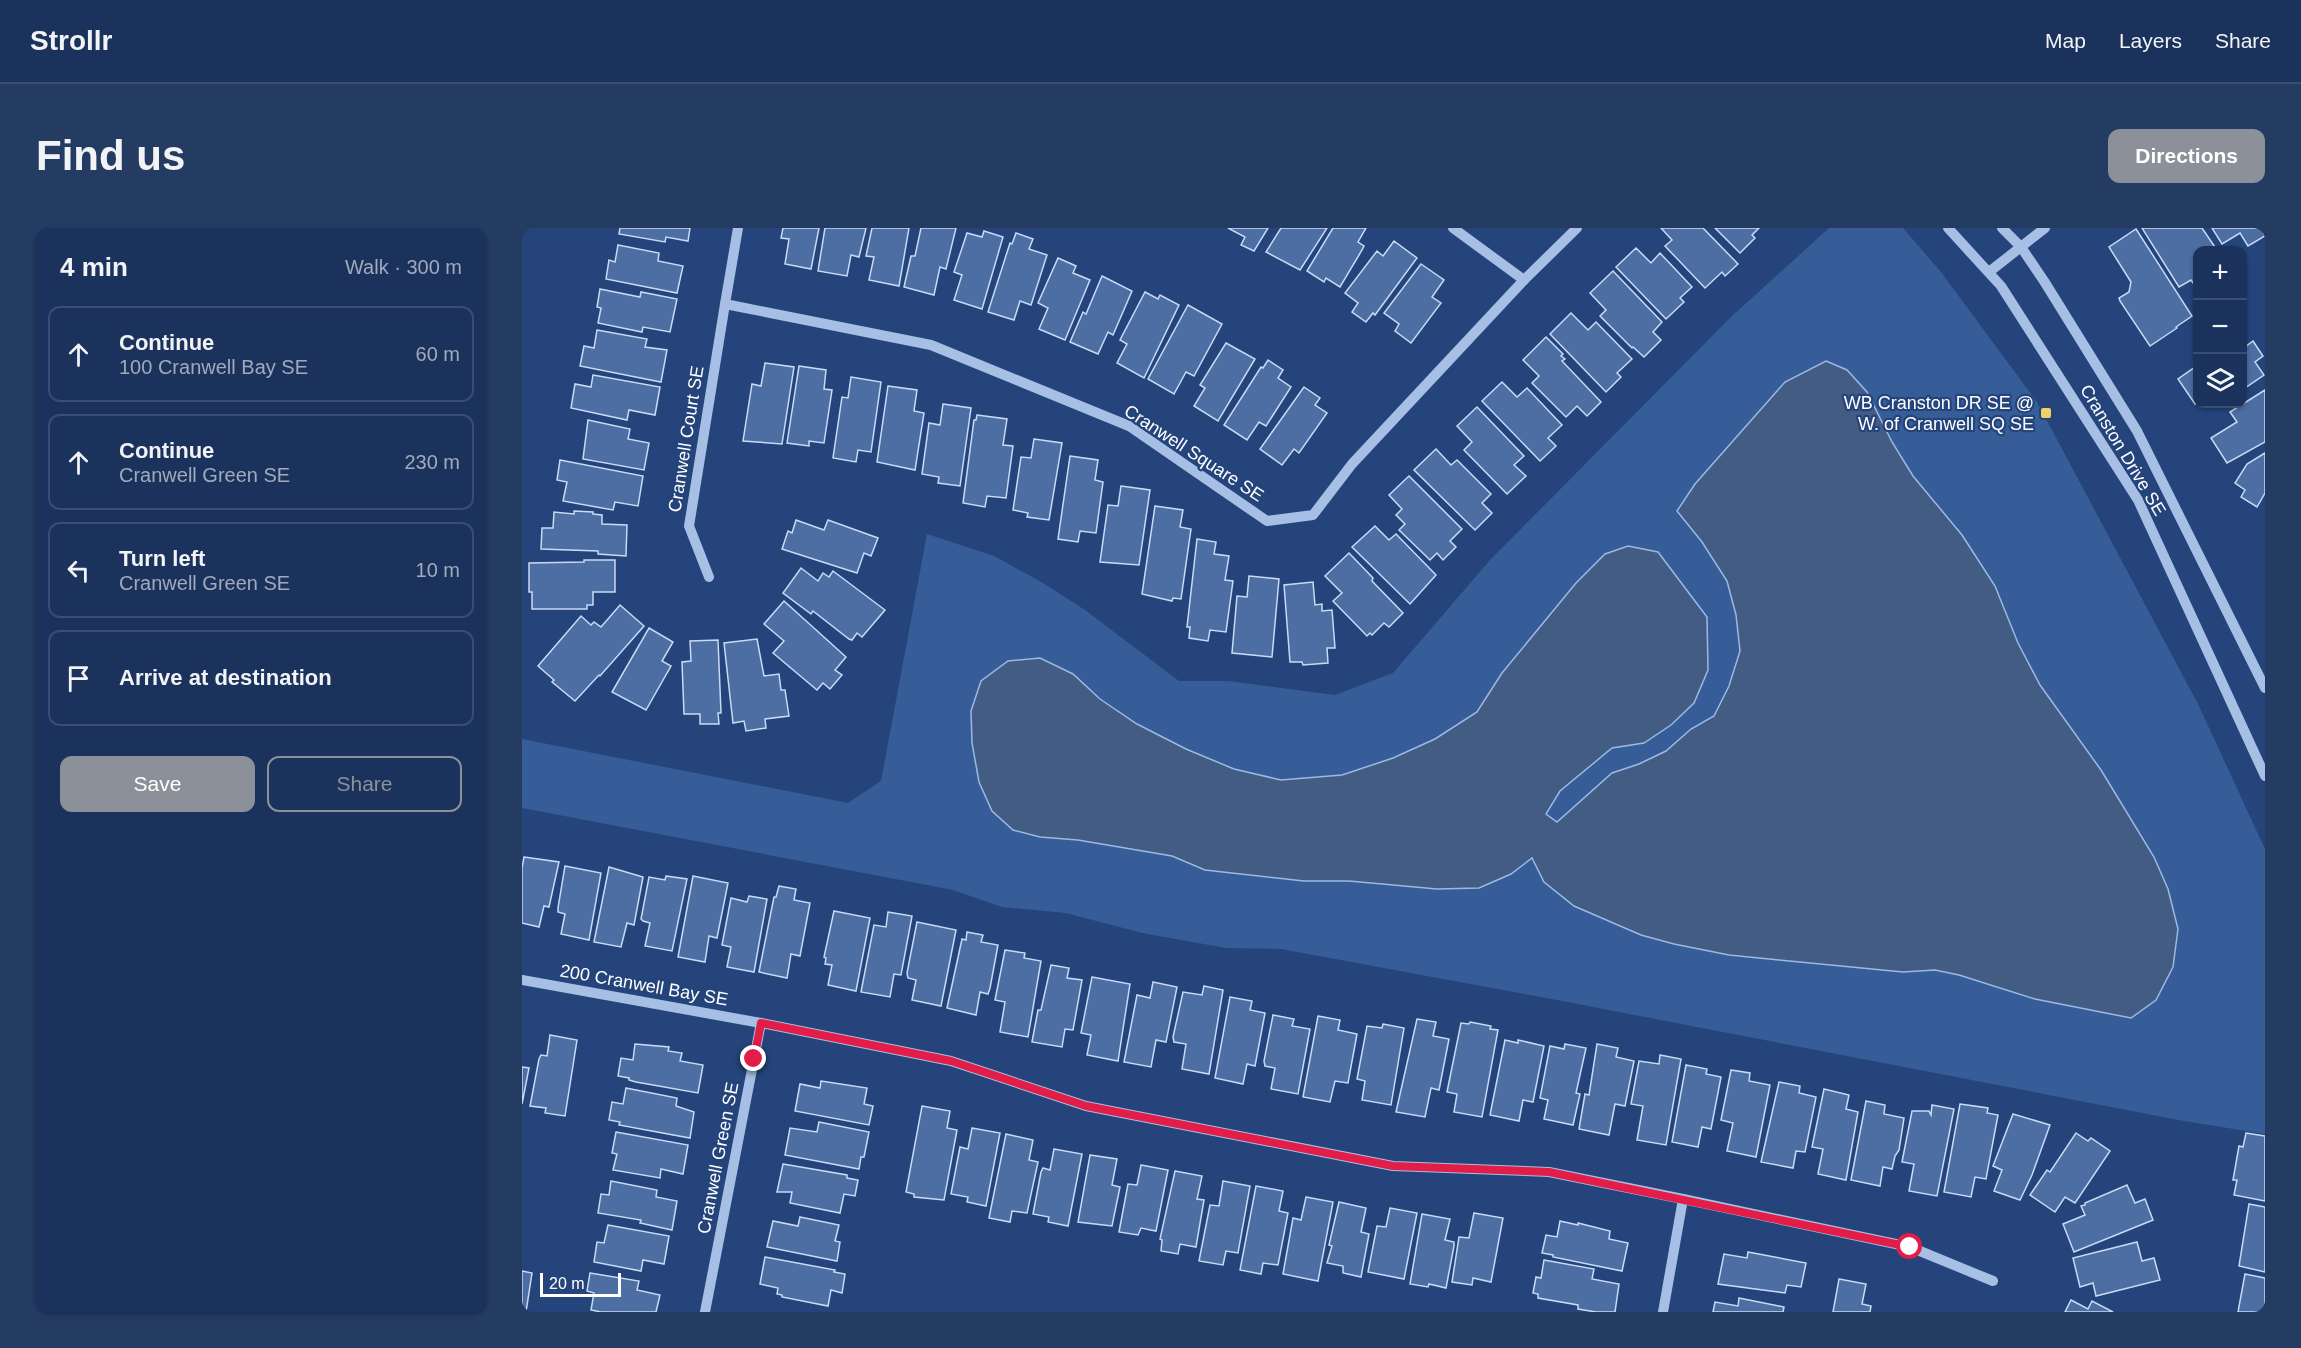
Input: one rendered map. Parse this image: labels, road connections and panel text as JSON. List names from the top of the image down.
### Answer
{
  "streets": {
    "street": [
      "Cranwell Court SE",
      "Cranston Drive SE",
      "Cranwell Square SE",
      "200 Cranwell Bay SE",
      "Cranwell Green SE"
    ]
  },
  "crossings": [
    ["Cranwell Court SE", "Cranwell Square SE"],
    ["200 Cranwell Bay SE", "Cranwell Green SE"]
  ],
  "places": {
    "transit": ["WB Cranston DR SE @ W. of Cranwell SQ SE"]
  },
  "scale_bar": "20 m",
  "page": {
    "header": "Strollr",
    "nav": ["Map", "Layers", "Share"],
    "buttons": [
      "Directions",
      ["Save", "Share"]
    ],
    "title": "Find us",
    "heading": ["4 min", "Walk · 300 m"],
    "map_buttons": ["+", "−"],
    "list": [
      ["Continue", "100 Cranwell Bay SE", "60 m"],
      ["Continue", "Cranwell Green SE", "230 m"],
      ["Turn left", "Cranwell Green SE", "10 m"],
      "Arrive at destination"
    ],
    "scale": "20 m"
  }
}
